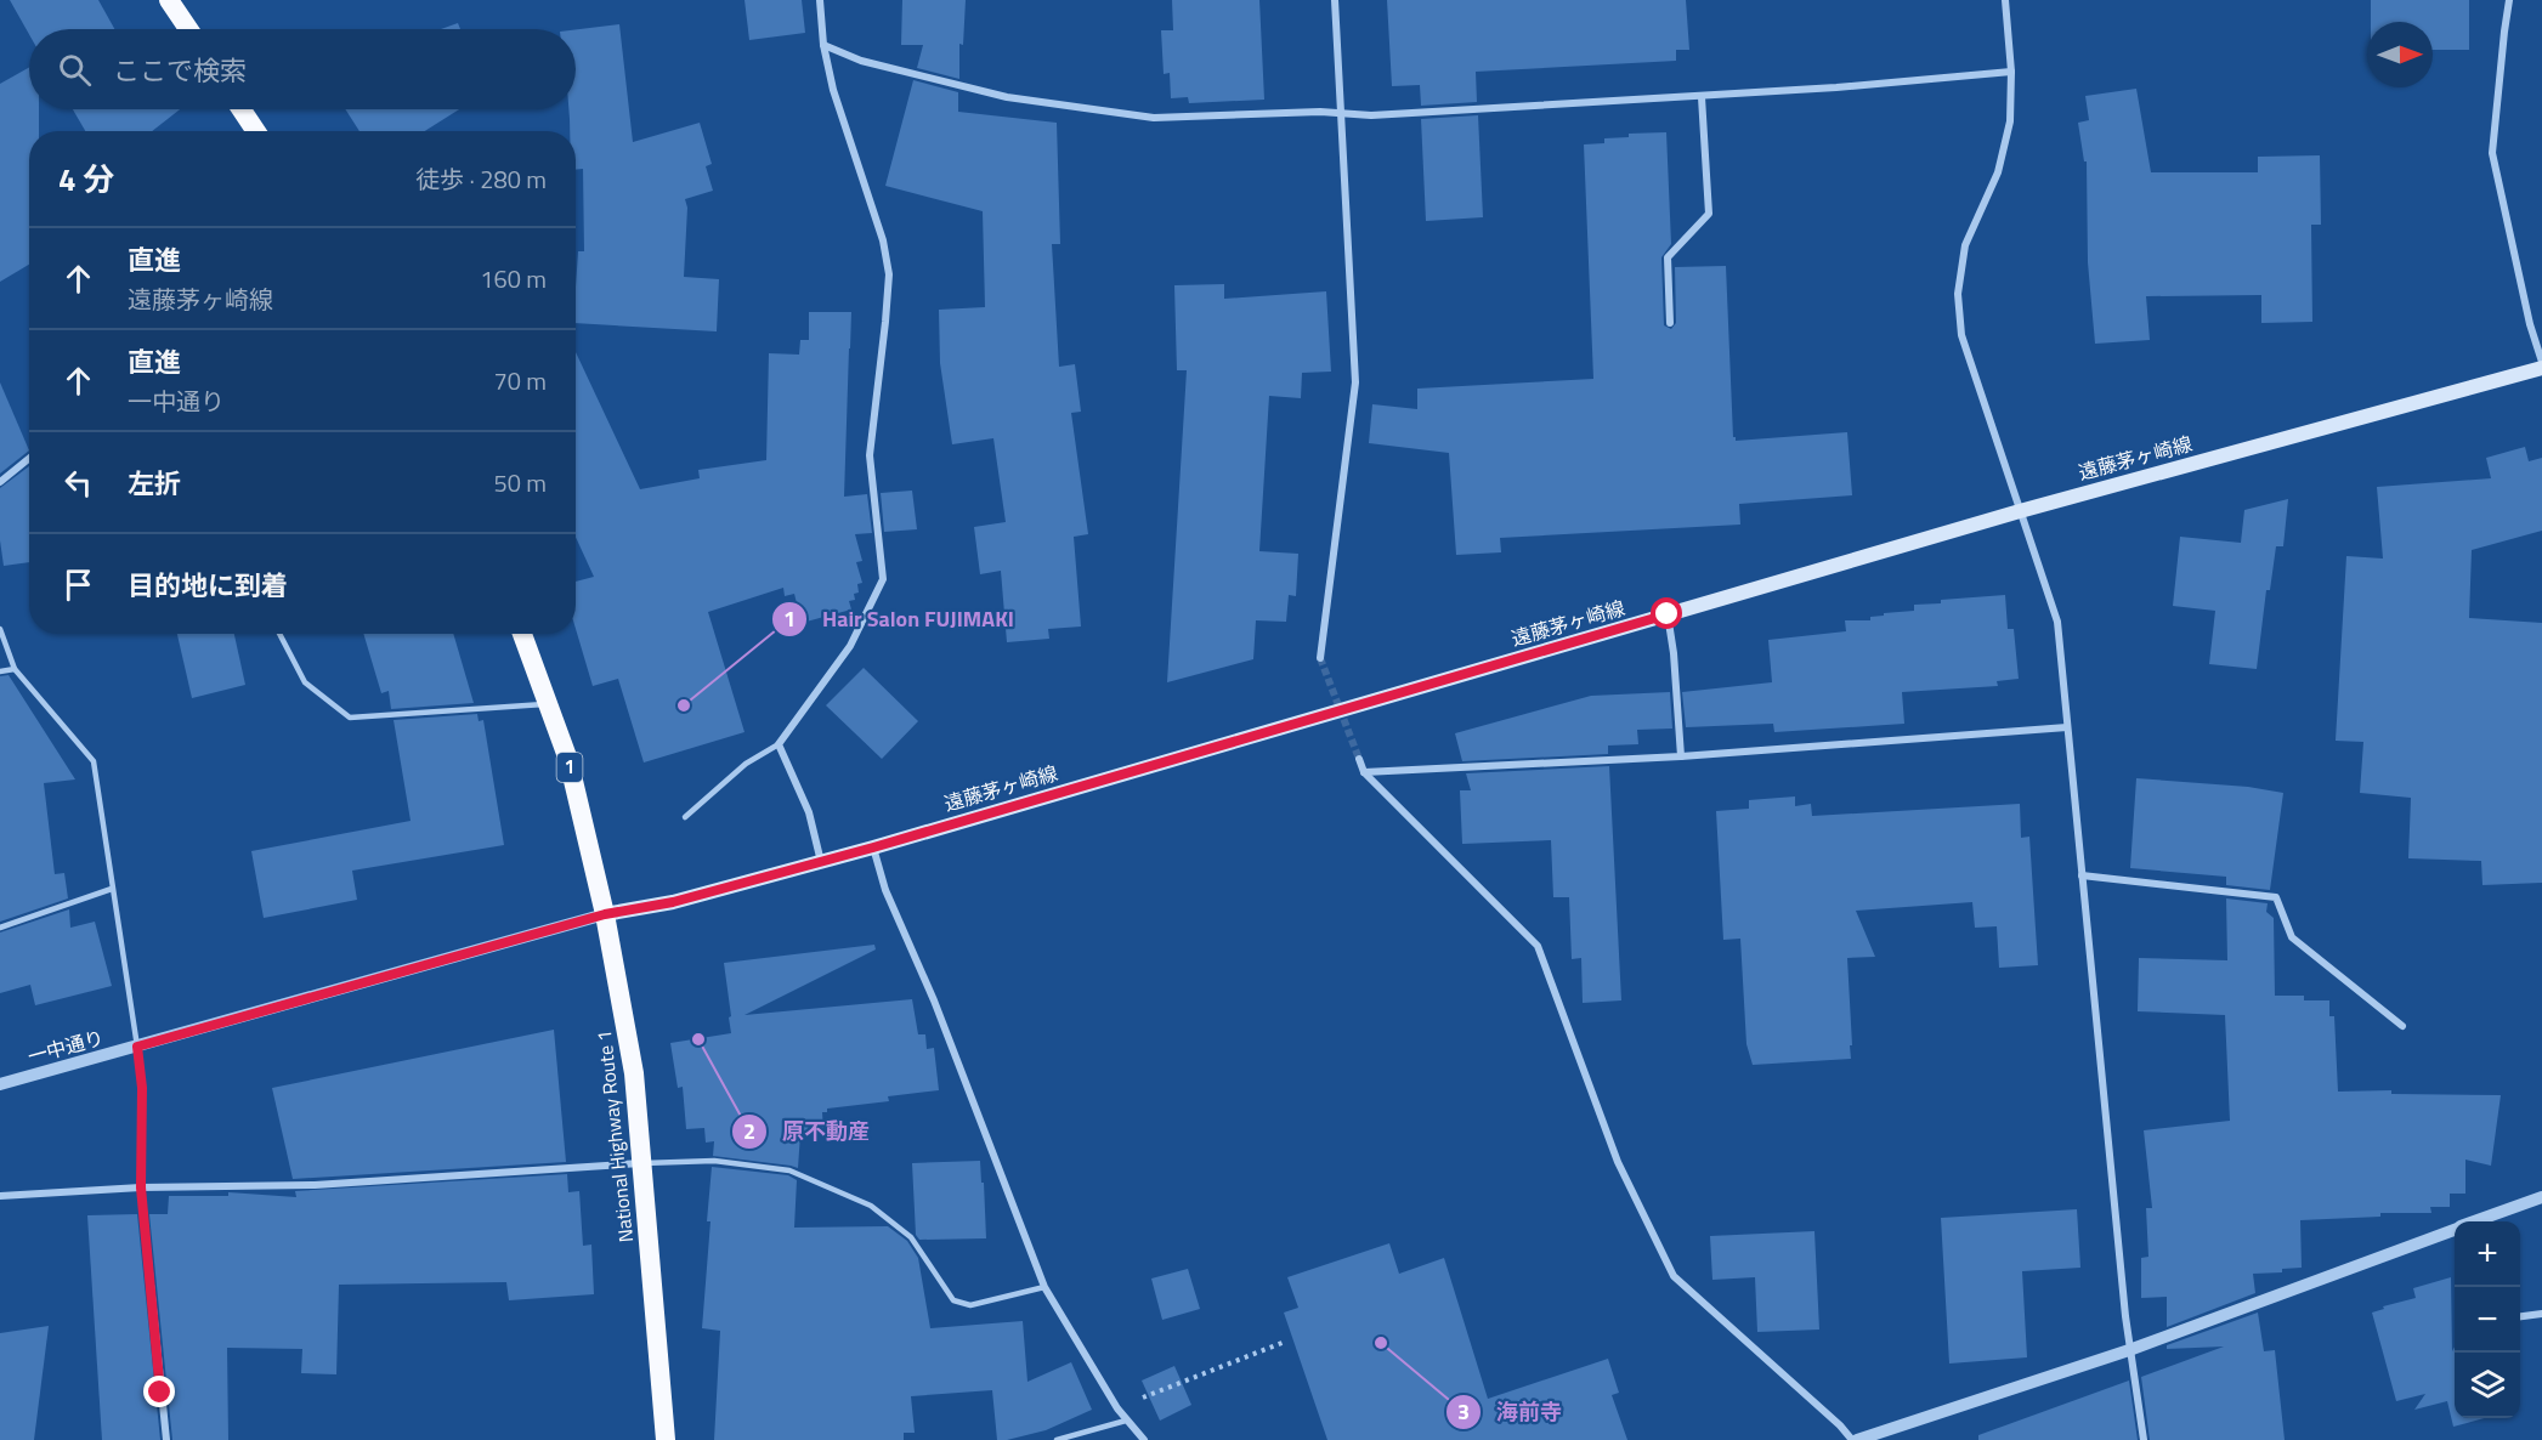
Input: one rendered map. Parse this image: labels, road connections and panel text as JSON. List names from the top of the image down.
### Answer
{
  "streets": {
    "highway": ["1", "National Highway Route 1"],
    "main road": ["遠藤茅ヶ崎線"],
    "street": ["一中通り"]
  },
  "crossings": [
    ["遠藤茅ヶ崎線", "一中通り"],
    ["遠藤茅ヶ崎線", "National Highway Route 1"],
    ["一中通り", "National Highway Route 1"]
  ],
  "places": ["Hair Salon FUJIMAKI", "原不動産", "海前寺"],
  "north": "right",
  "page": {
    "search": "ここで検索",
    "heading": ["4 分", "徒歩 · 280 m"],
    "list": [
      ["直進", "遠藤茅ヶ崎線", "160 m"],
      ["直進", "一中通り", "70 m"],
      ["左折", "50 m"],
      "目的地に到着"
    ],
    "map_buttons": ["+", "−"]
  }
}
